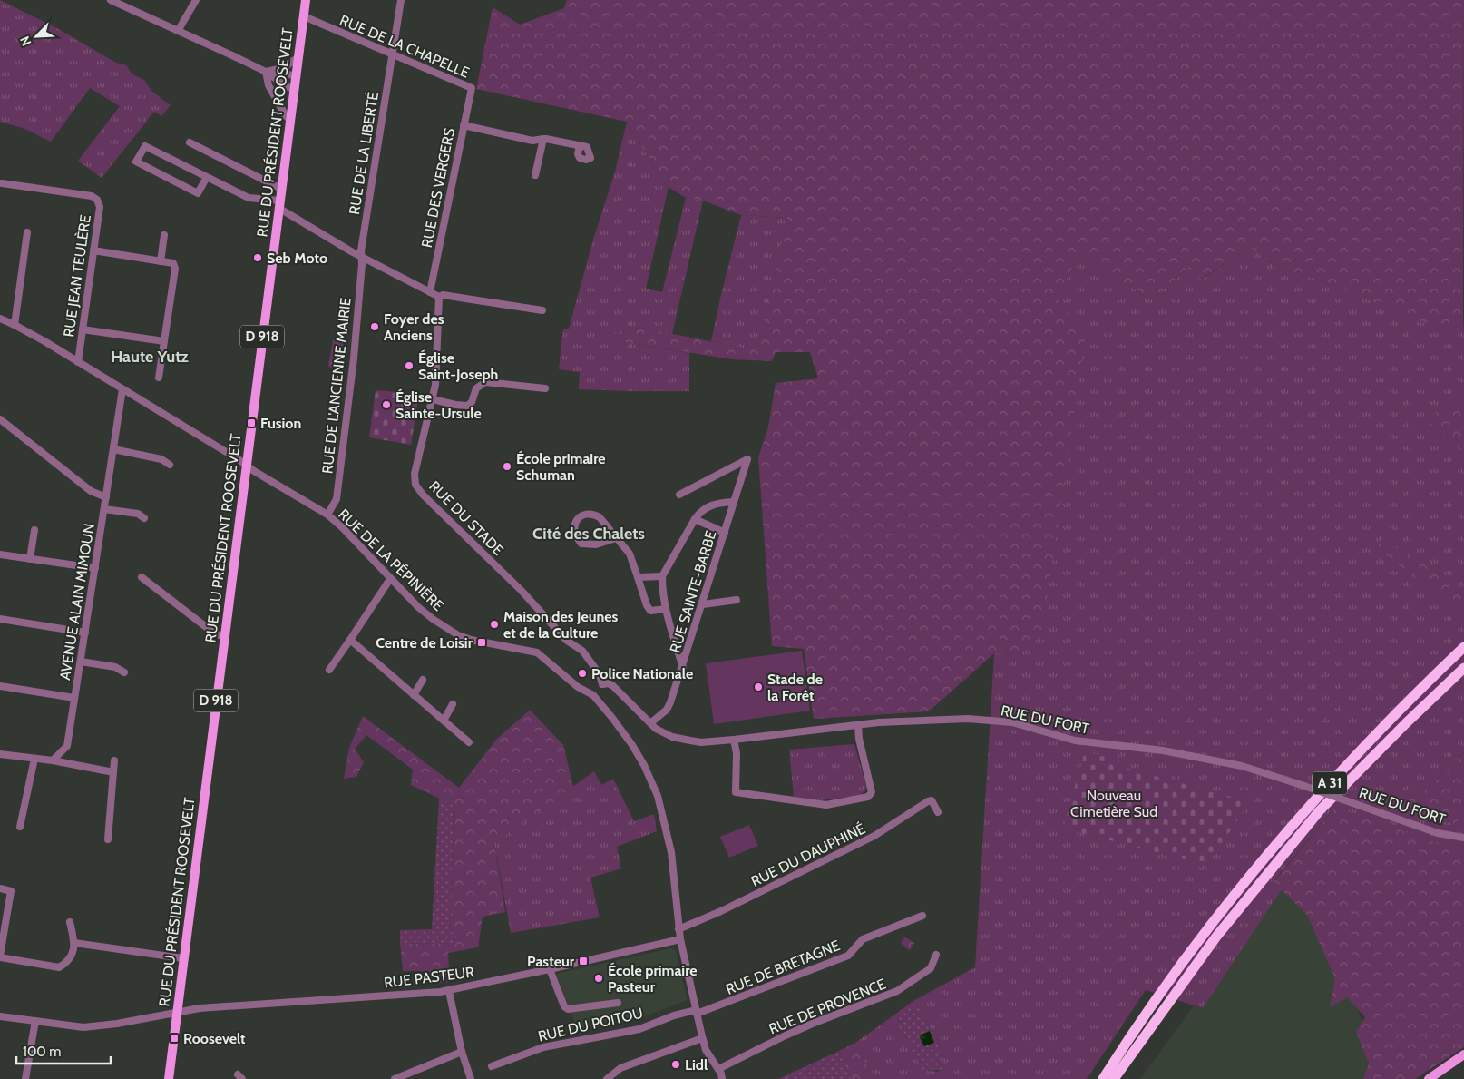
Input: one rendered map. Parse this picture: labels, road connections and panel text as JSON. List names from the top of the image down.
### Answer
{
  "streets": {
    "highway": ["A 31"],
    "main road": ["RUE DU PRÉSIDENT ROOSEVELT", "D 918"],
    "street": [
      "RUE DE LA CHAPELLE",
      "RUE DE LA LIBERTÉ",
      "RUE DES VERGERS",
      "RUE JEAN TEULÈRE",
      "RUE DE L'ANCIENNE MAIRIE",
      "RUE DU STADE",
      "RUE DE LA PÉPINIÈRE",
      "RUE SAINTE-BARBE",
      "AVENUE ALAIN MIMOUN",
      "RUE DU FORT",
      "RUE DU DAUPHINÉ",
      "RUE DE BRETAGNE",
      "RUE PASTEUR",
      "RUE DE PROVENCE",
      "RUE DU POITOU"
    ]
  },
  "crossings": [
    ["RUE DE LA CHAPELLE", "RUE DU PRÉSIDENT ROOSEVELT"],
    ["RUE DE LA CHAPELLE", "RUE DE LA LIBERTÉ"],
    ["RUE DE LA CHAPELLE", "RUE DES VERGERS"],
    ["RUE DU PRÉSIDENT ROOSEVELT", "RUE DE LA PÉPINIÈRE"],
    ["RUE DU PRÉSIDENT ROOSEVELT", "RUE PASTEUR"],
    ["RUE DE LA LIBERTÉ", "RUE DE L'ANCIENNE MAIRIE"],
    ["RUE JEAN TEULÈRE", "RUE DE LA PÉPINIÈRE"],
    ["RUE DE L'ANCIENNE MAIRIE", "RUE DE LA PÉPINIÈRE"],
    ["RUE DU STADE", "RUE DU FORT"],
    ["RUE DE LA PÉPINIÈRE", "AVENUE ALAIN MIMOUN"],
    ["RUE SAINTE-BARBE", "RUE DU FORT"],
    ["RUE DE BRETAGNE", "RUE DU POITOU"]
  ],
  "districts": ["Haute Yutz", "Cité des Chalets"],
  "parks": ["Nouveau Cimetière Sud"],
  "places": {
    "other": [
      "Seb Moto",
      "Foyer des Anciens",
      "Église Saint-Joseph",
      "Église Sainte-Ursule",
      "École primaire Schuman",
      "Maison des Jeunes et de la Culture",
      "Police Nationale",
      "Stade de la Forêt",
      "École primaire Pasteur",
      "Lidl"
    ],
    "transit": [
      "Fusion",
      "Centre de Loisir",
      "Pasteur",
      "Roosevelt"
    ]
  },
  "scale_bar": "100 m",
  "north": "bottom left"
}
